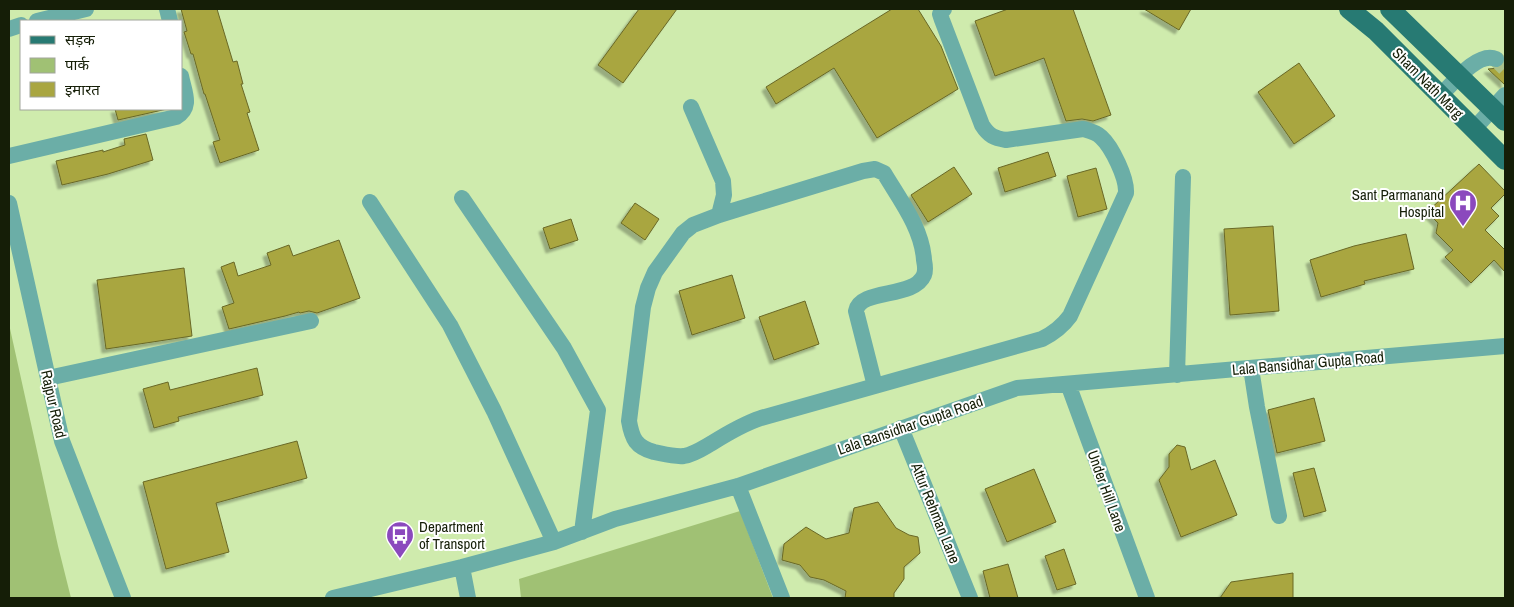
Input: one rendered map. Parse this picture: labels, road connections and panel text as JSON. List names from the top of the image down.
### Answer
{
  "streets": {
    "main road": ["Sham Nath Marg"],
    "street": [
      "Lala Bansidhar Gupta Road",
      "Rajpur Road",
      "Under Hill Lane",
      "Attur Rehman Lane"
    ]
  },
  "crossings": [
    ["Lala Bansidhar Gupta Road", "Under Hill Lane"],
    ["Lala Bansidhar Gupta Road", "Attur Rehman Lane"]
  ],
  "places": {
    "hospital": ["Sant Parmanand Hospital"],
    "bus stop": ["Department of Transport"]
  },
  "legend": ["सड़क", "पार्क", "इमारत"]
}
